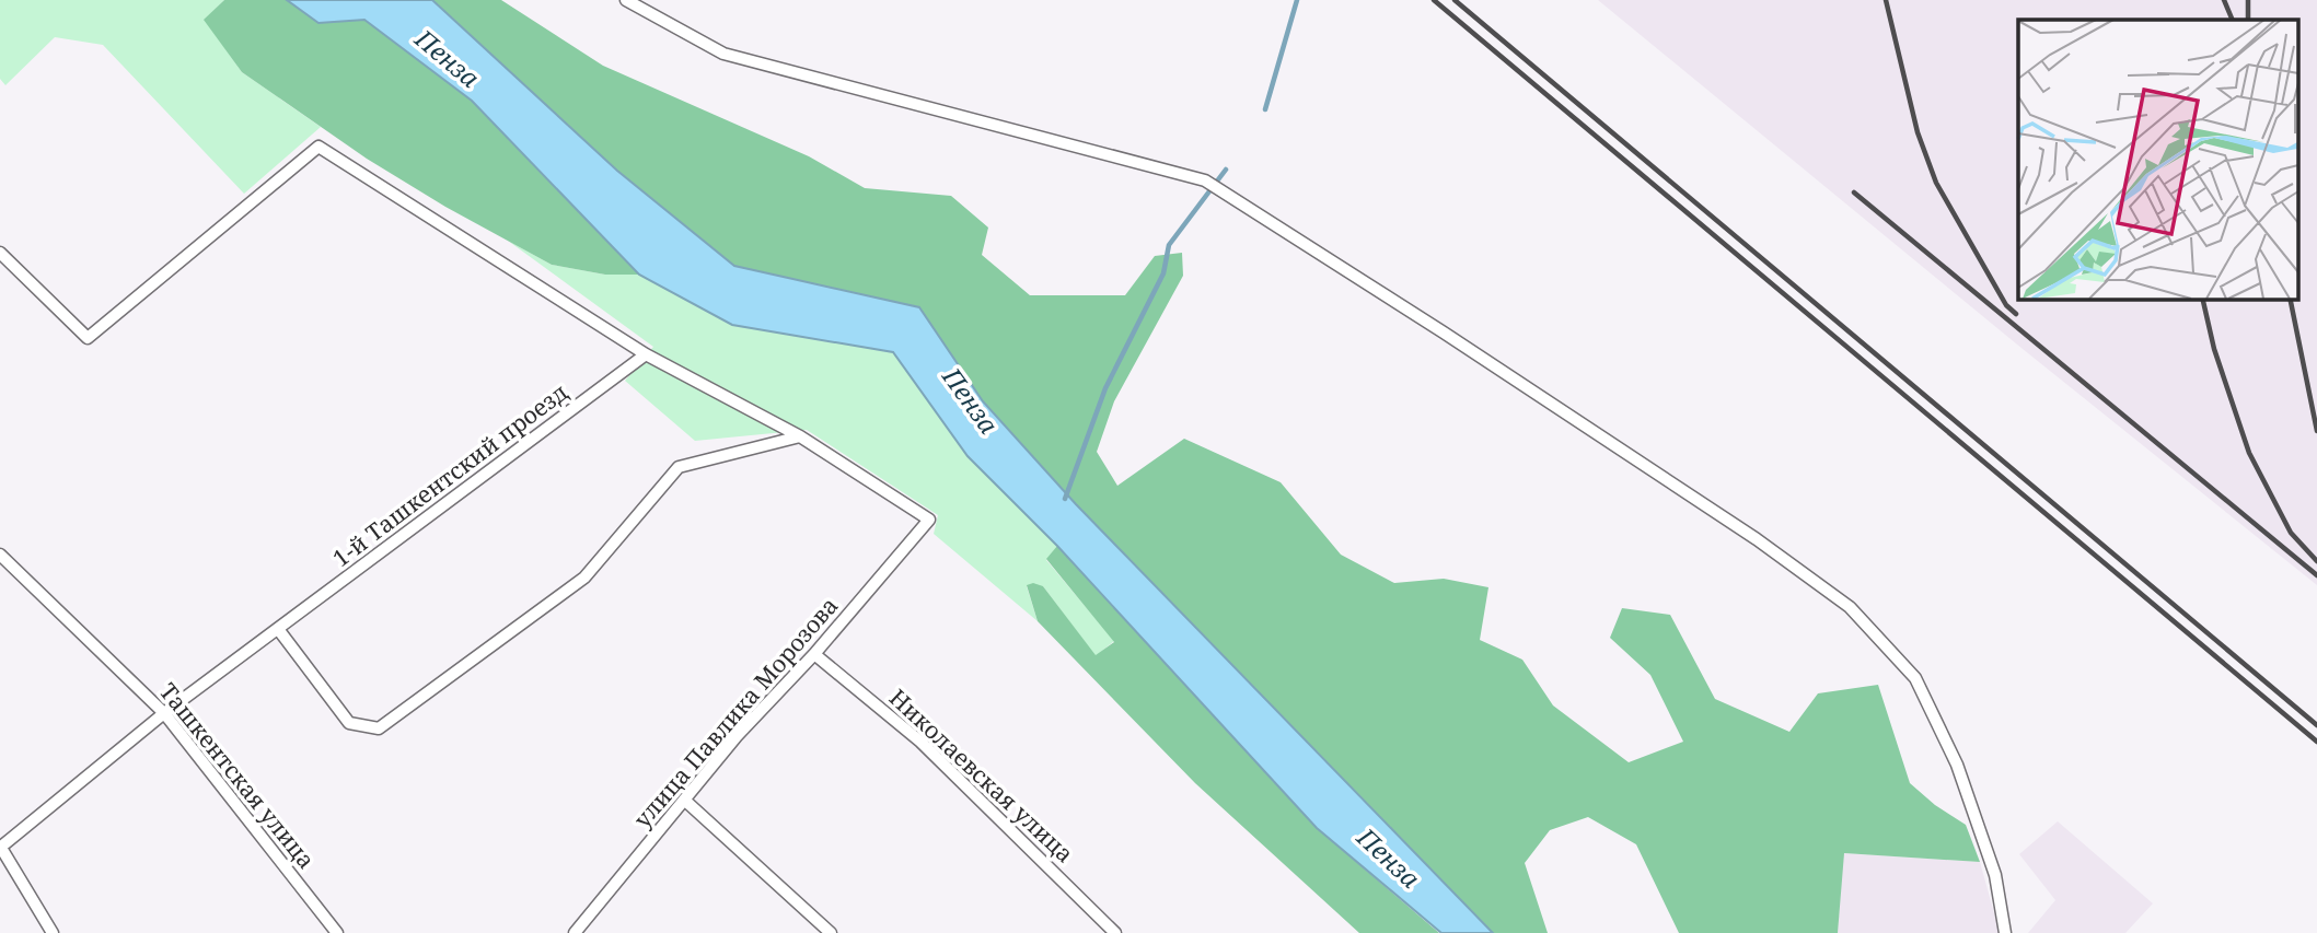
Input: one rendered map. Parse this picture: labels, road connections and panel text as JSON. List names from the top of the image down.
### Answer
{
  "streets": {
    "street": [
      "1-й Ташкентский проезд",
      "улица Павлика Морозова",
      "Ташкентская улица",
      "Николаевская улица"
    ]
  },
  "crossings": [
    ["1-й Ташкентский проезд", "Ташкентская улица"],
    ["улица Павлика Морозова", "Николаевская улица"]
  ],
  "water": ["Пенза"]
}
